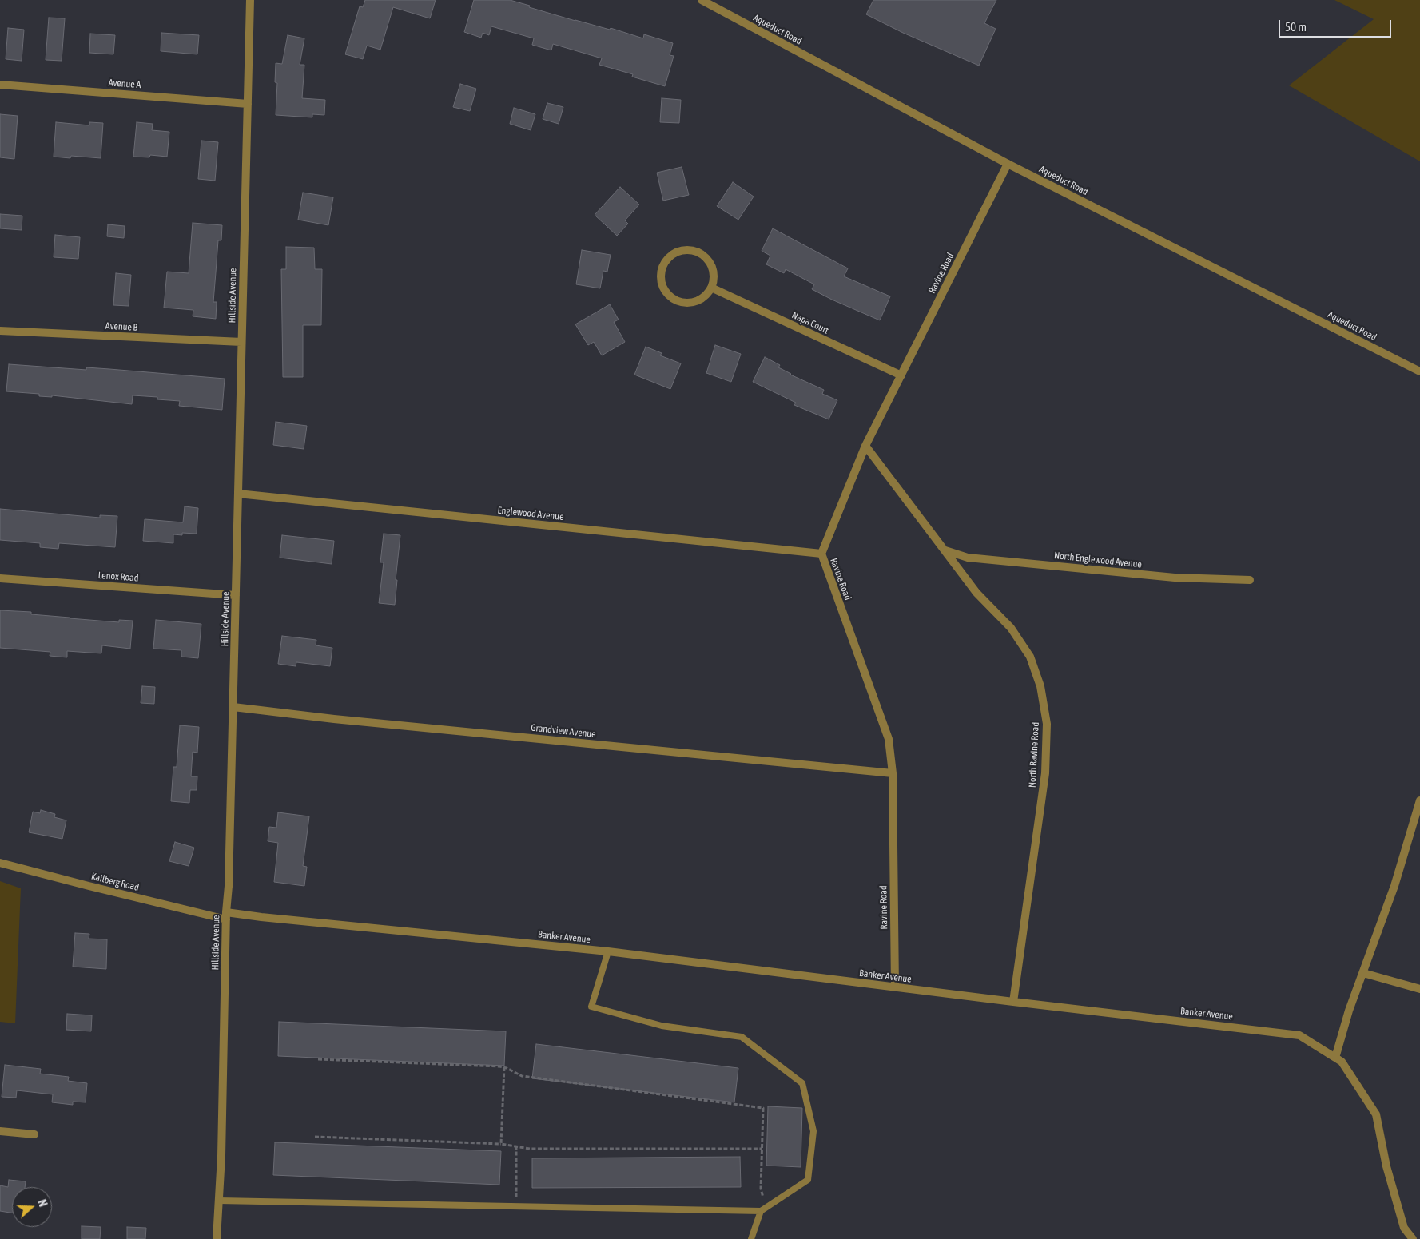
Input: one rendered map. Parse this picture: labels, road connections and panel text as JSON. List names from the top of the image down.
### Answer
{
  "streets": {
    "street": [
      "Aqueduct Road",
      "Avenue A",
      "Ravine Road",
      "Hillside Avenue",
      "Napa Court",
      "Avenue B",
      "Englewood Avenue",
      "North Englewood Avenue",
      "Lenox Road",
      "Grandview Avenue",
      "North Ravine Road",
      "Kailberg Road",
      "Banker Avenue"
    ]
  },
  "crossings": [
    ["Aqueduct Road", "Ravine Road"],
    ["Avenue A", "Hillside Avenue"],
    ["Ravine Road", "Napa Court"],
    ["Ravine Road", "Englewood Avenue"],
    ["Ravine Road", "Grandview Avenue"],
    ["Ravine Road", "North Ravine Road"],
    ["Ravine Road", "Banker Avenue"],
    ["Hillside Avenue", "Avenue B"],
    ["Hillside Avenue", "Englewood Avenue"],
    ["Hillside Avenue", "Lenox Road"],
    ["Hillside Avenue", "Grandview Avenue"],
    ["Hillside Avenue", "Kailberg Road"],
    ["Hillside Avenue", "Banker Avenue"],
    ["North Englewood Avenue", "North Ravine Road"],
    ["North Ravine Road", "Banker Avenue"],
    ["Kailberg Road", "Banker Avenue"]
  ],
  "scale_bar": "50 m",
  "north": "right"
}
